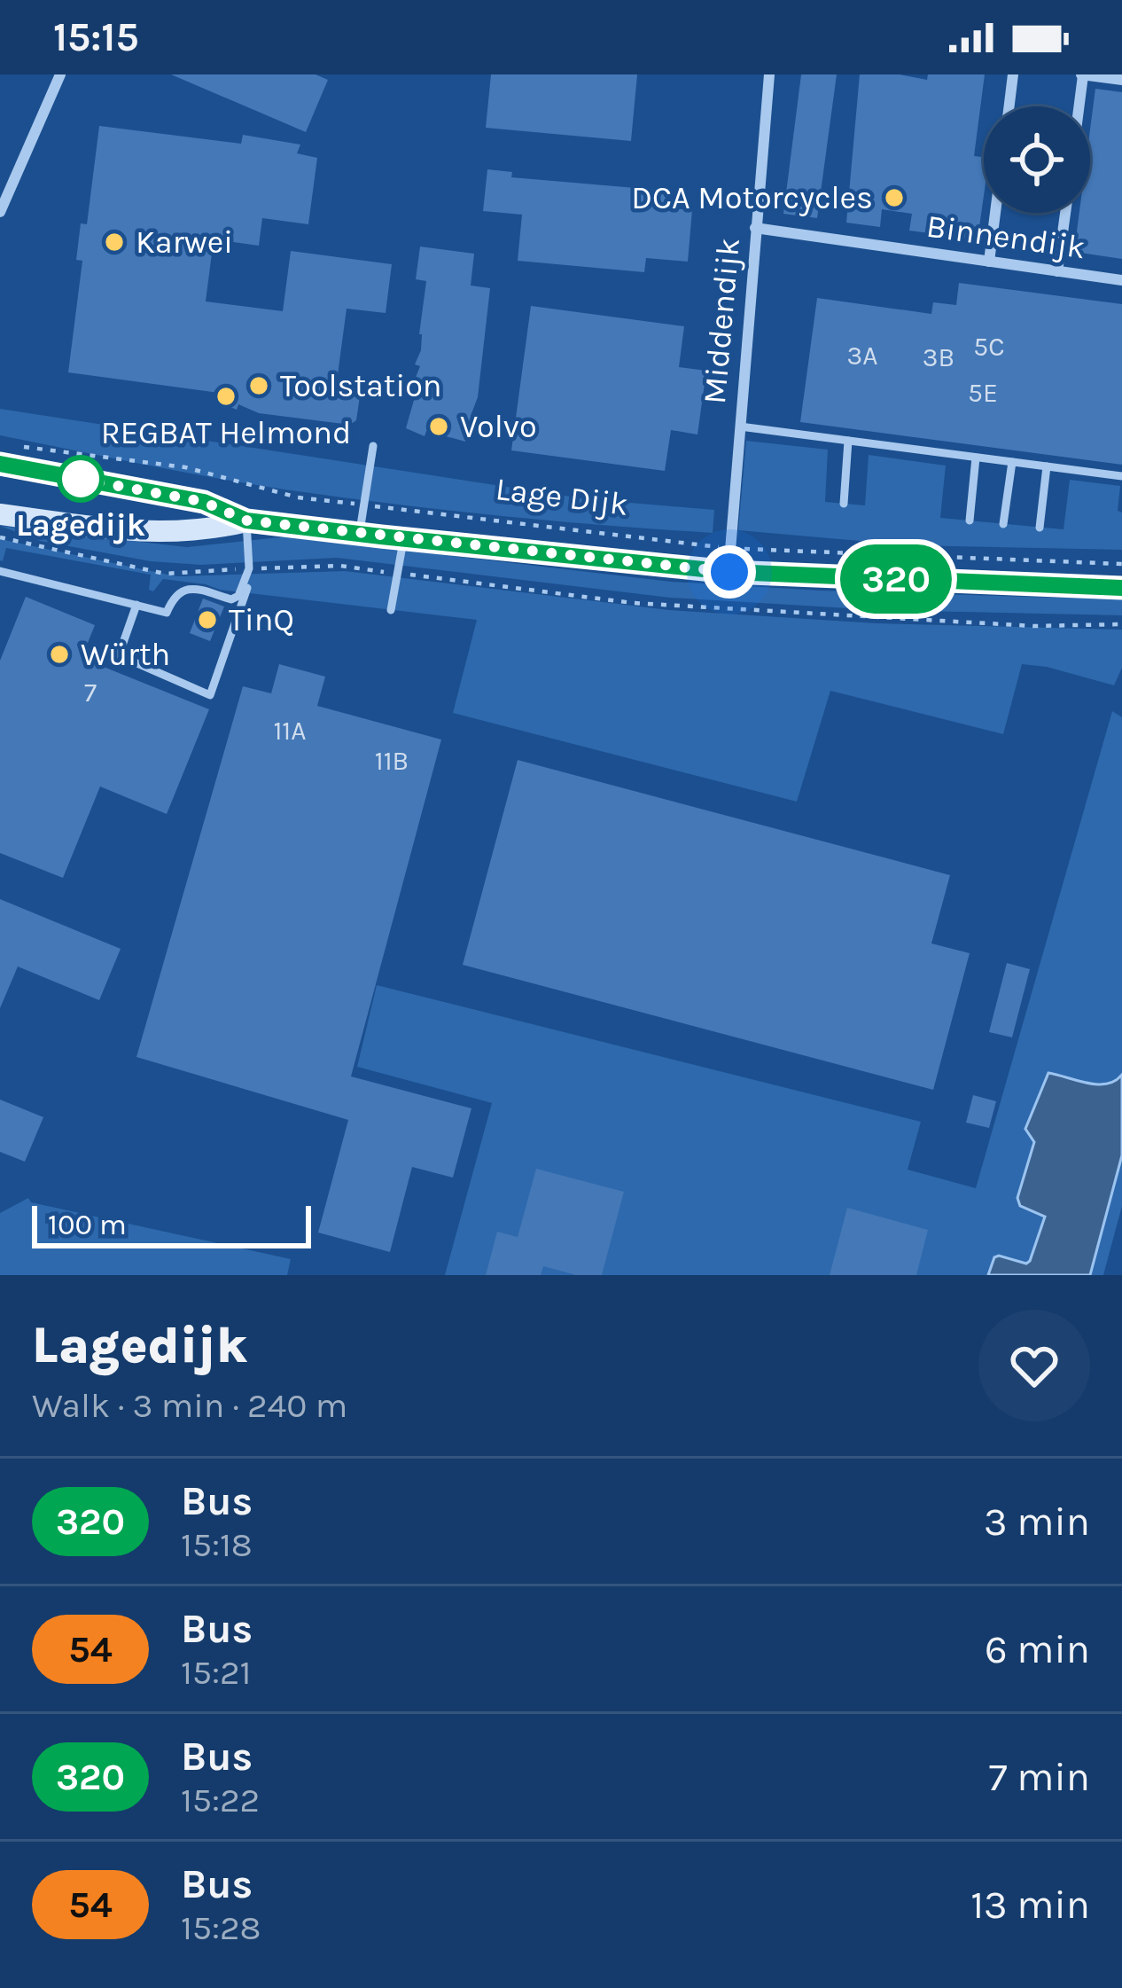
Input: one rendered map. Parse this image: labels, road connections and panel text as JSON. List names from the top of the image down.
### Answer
{
  "streets": {
    "main road": ["Lage Dijk"],
    "street": ["Binnendijk", "Middendijk"]
  },
  "crossings": [
    ["Binnendijk", "Middendijk"],
    ["Middendijk", "Lage Dijk"]
  ],
  "places": [
    "DCA Motorcycles",
    "Karwei",
    "Toolstation",
    "REGBAT Helmond",
    "Volvo",
    "Lagedijk",
    "TinQ",
    "Würth"
  ],
  "lines": ["bus line 320"],
  "house_numbers": [
    "5C",
    "3A",
    "3B",
    "5E",
    "7",
    "11A",
    "11B"
  ],
  "scale_bar": "100 m",
  "page": {
    "status": "15:15",
    "on_map": "320",
    "scale": "100 m",
    "heading": ["Lagedijk", "Walk · 3 min · 240 m"],
    "list": [
      {
        "mark": "320",
        "name": "Bus",
        "note": "15:18",
        "value": "3 min"
      },
      {
        "mark": "54",
        "name": "Bus",
        "note": "15:21",
        "value": "6 min"
      },
      {
        "mark": "320",
        "name": "Bus",
        "note": "15:22",
        "value": "7 min"
      },
      {
        "mark": "54",
        "name": "Bus",
        "note": "15:28",
        "value": "13 min"
      }
    ]
  }
}
